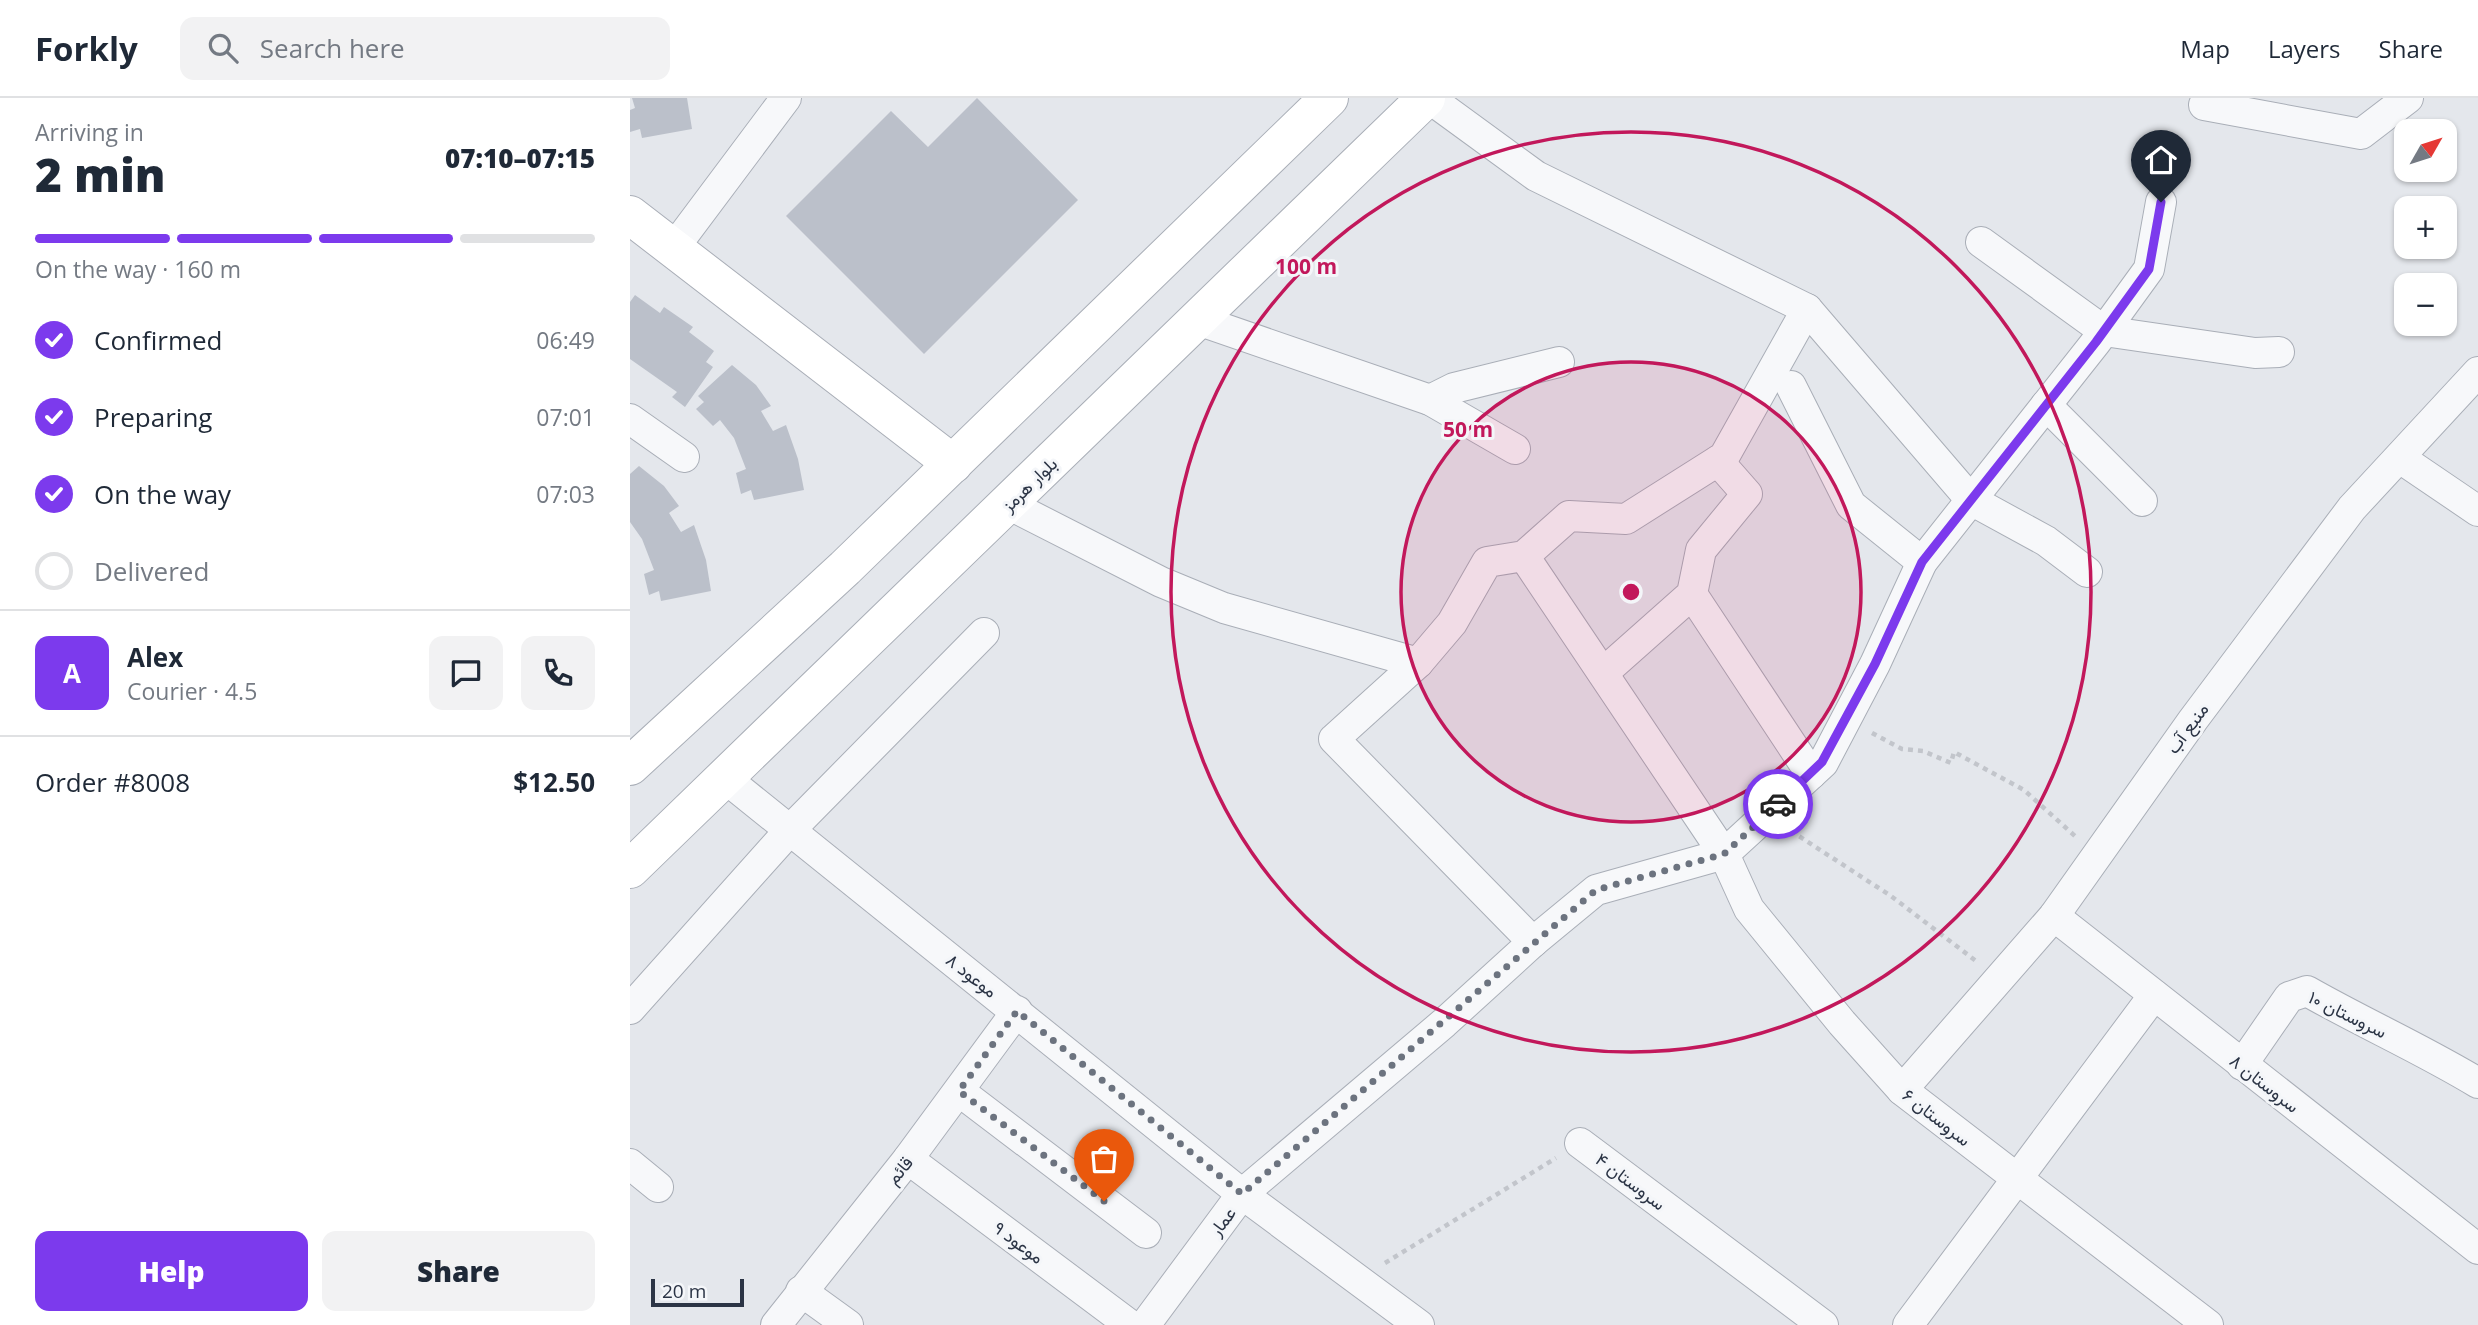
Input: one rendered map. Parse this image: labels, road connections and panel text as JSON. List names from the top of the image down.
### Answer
{
  "streets": {
    "main road": ["بلوار هرمز"],
    "street": [
      "منبع آب",
      "موعود ۸",
      "سروستان ۱۰",
      "سروستان ۸",
      "سروستان ۶",
      "قائم",
      "سروستان ۴",
      "عمار",
      "موعود ۹"
    ]
  },
  "crossings": [
    ["بلوار هرمز", "موعود ۸"],
    ["منبع آب", "سروستان ۸"],
    ["منبع آب", "سروستان ۶"],
    ["موعود ۸", "قائم"],
    ["موعود ۸", "سروستان ۴"],
    ["موعود ۸", "عمار"],
    ["سروستان ۱۰", "سروستان ۸"],
    ["سروستان ۶", "عمار"],
    ["قائم", "موعود ۹"]
  ],
  "scale_bar": "20 m",
  "north": "top right",
  "page": {
    "header": "Forkly",
    "search": "Search here",
    "nav": ["Map", "Layers", "Share"],
    "heading": ["2 min", "Arriving in", "07:10–07:15"],
    "panel": [
      "Alex",
      "Courier · 4.5",
      "Order #8008",
      "$12.50"
    ],
    "map_buttons": ["+", "−"],
    "bar": "On the way · 160 m",
    "list": [
      ["Confirmed", "06:49"],
      ["Preparing", "07:01"],
      ["On the way", "07:03"],
      "Delivered"
    ],
    "round": "A",
    "buttons": ["Help", "Share"],
    "scale": "20 m"
  },
  "rings": ["100 m", "50 m"]
}
